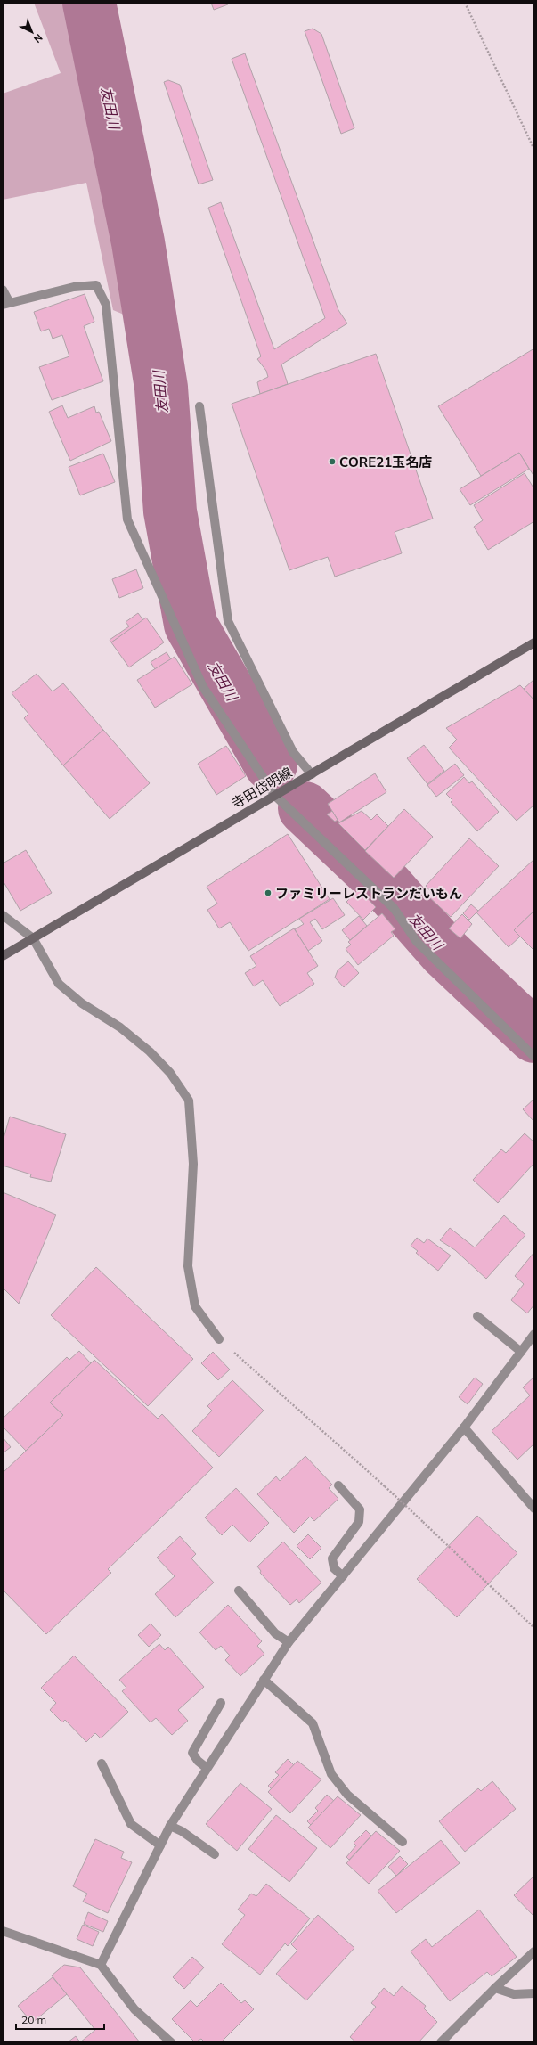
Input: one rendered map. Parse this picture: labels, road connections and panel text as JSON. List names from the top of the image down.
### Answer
{
  "streets": {
    "main road": ["寺田岱明線"]
  },
  "water": ["友田川"],
  "places": ["CORE21玉名店", "ファミリーレストランだいもん"],
  "scale_bar": "20 m",
  "north": "bottom right"
}
